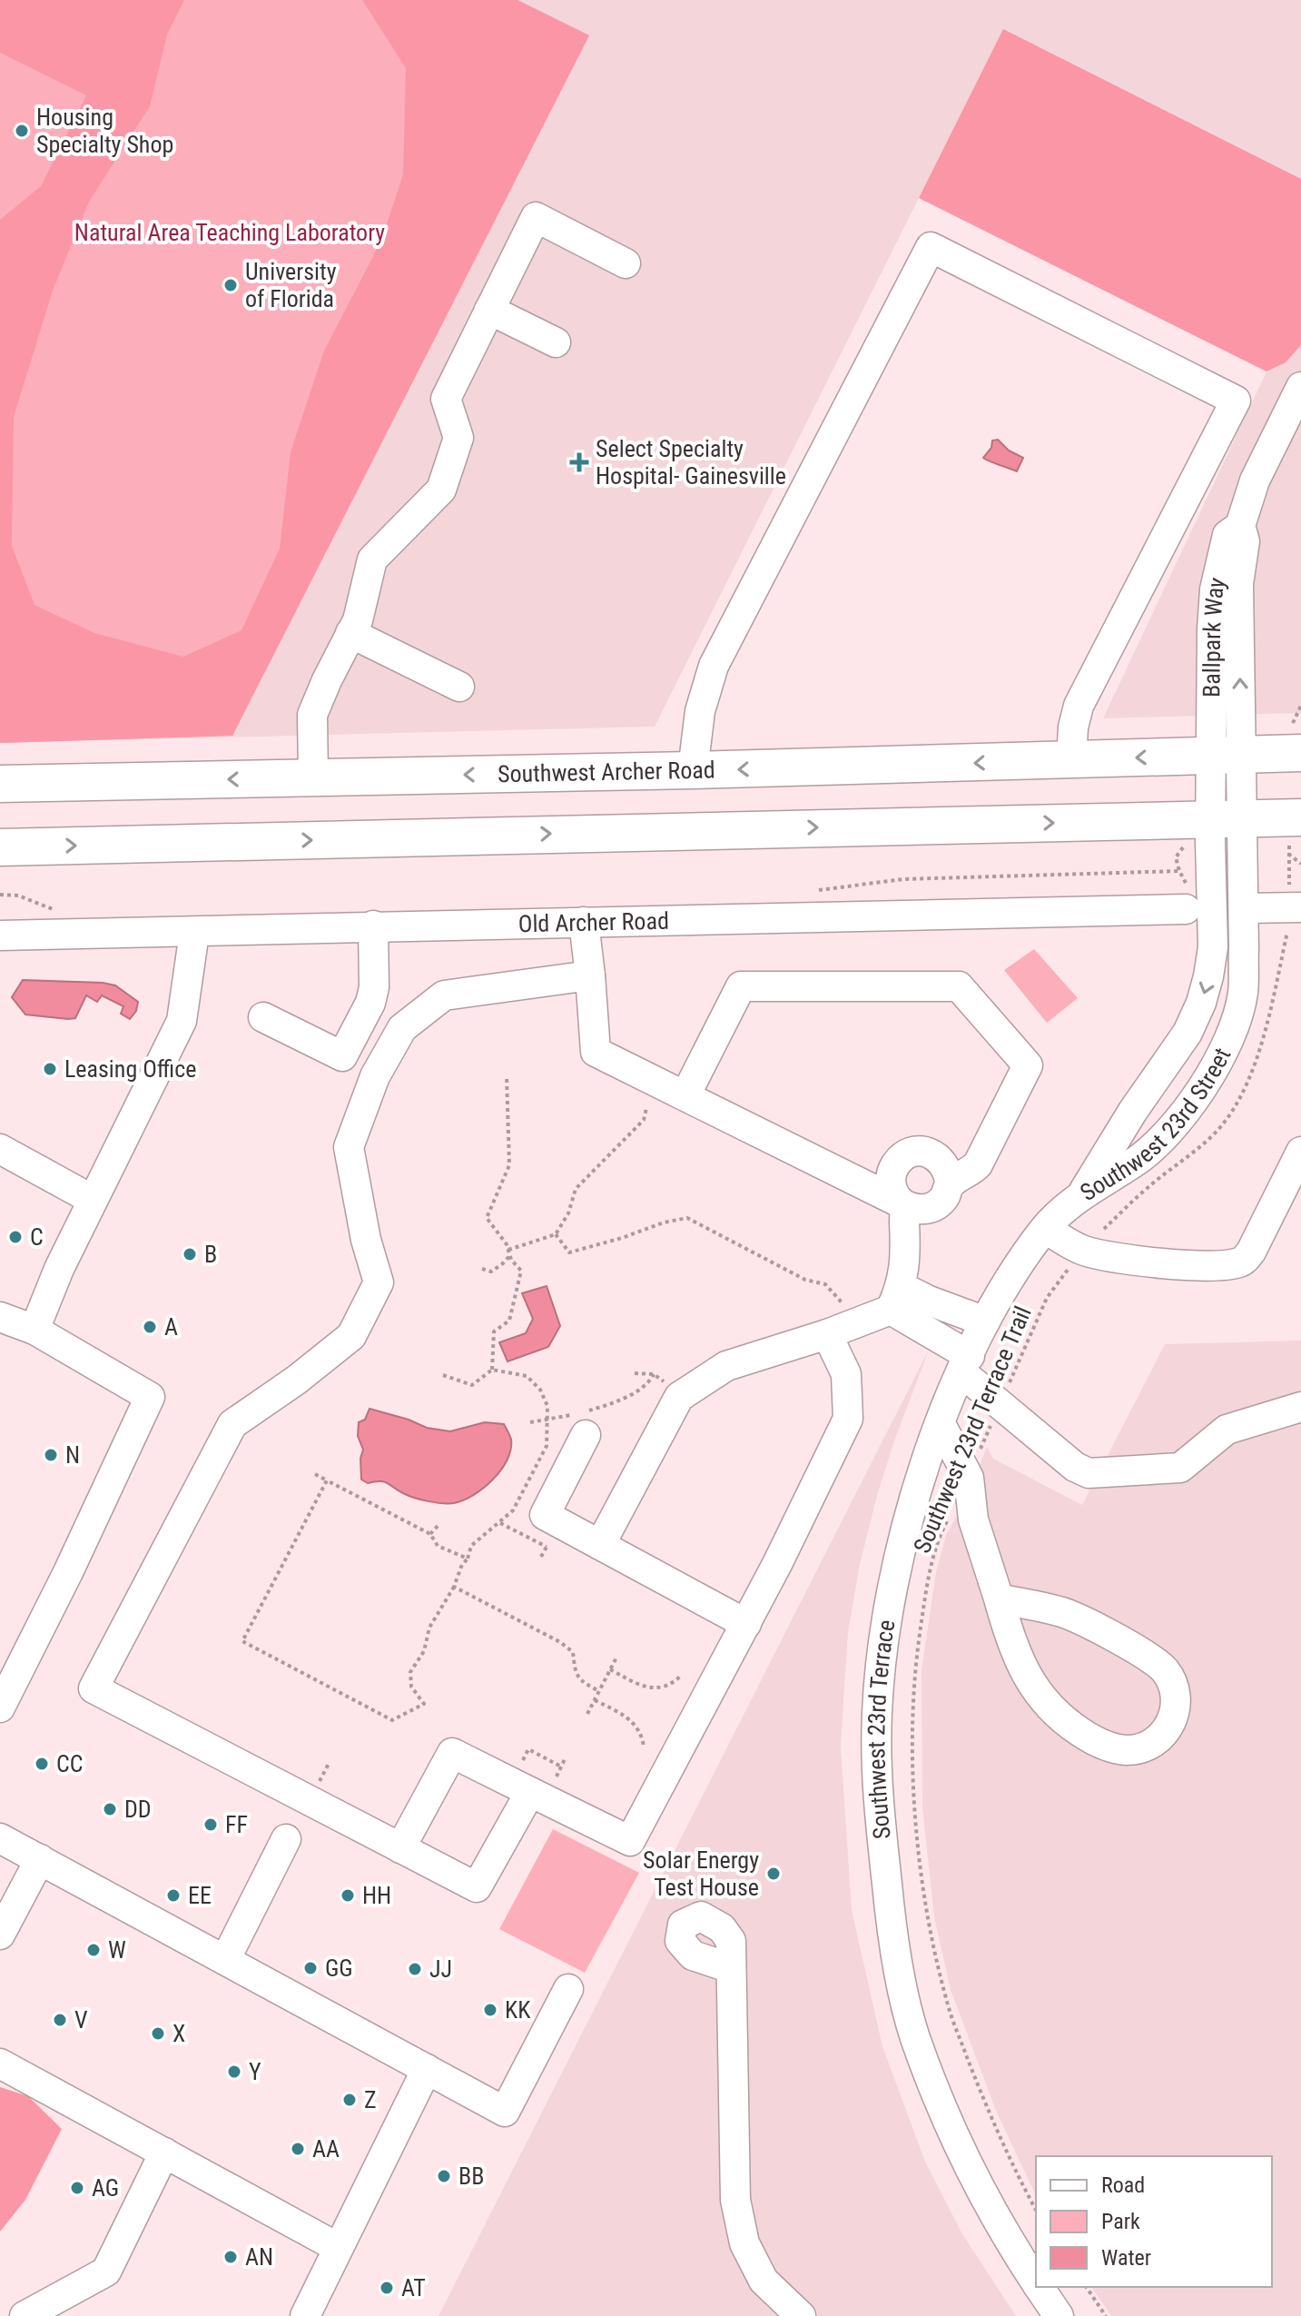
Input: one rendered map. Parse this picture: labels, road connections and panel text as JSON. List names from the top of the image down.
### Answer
{
  "streets": {
    "main road": ["Southwest Archer Road"],
    "street": [
      "Ballpark Way",
      "Old Archer Road",
      "Southwest 23rd Street",
      "Southwest 23rd Terrace"
    ],
    "path": ["Southwest 23rd Terrace Trail"]
  },
  "crossings": [
    ["Ballpark Way", "Southwest Archer Road"],
    ["Ballpark Way", "Southwest 23rd Street"],
    ["Southwest Archer Road", "Southwest 23rd Street"],
    ["Old Archer Road", "Southwest 23rd Street"],
    ["Southwest 23rd Street", "Southwest 23rd Terrace"]
  ],
  "parks": ["Natural Area Teaching Laboratory"],
  "places": {
    "other": [
      "Housing Specialty Shop",
      "University of Florida",
      "Leasing Office",
      "C",
      "B",
      "A",
      "N",
      "CC",
      "DD",
      "FF",
      "Solar Energy Test House",
      "EE",
      "HH",
      "W",
      "GG",
      "JJ",
      "KK",
      "V",
      "X",
      "Y",
      "Z",
      "AA",
      "BB",
      "AG",
      "AN",
      "AT"
    ],
    "health": ["Select Specialty Hospital- Gainesville"]
  },
  "legend": ["Road", "Park", "Water"]
}
